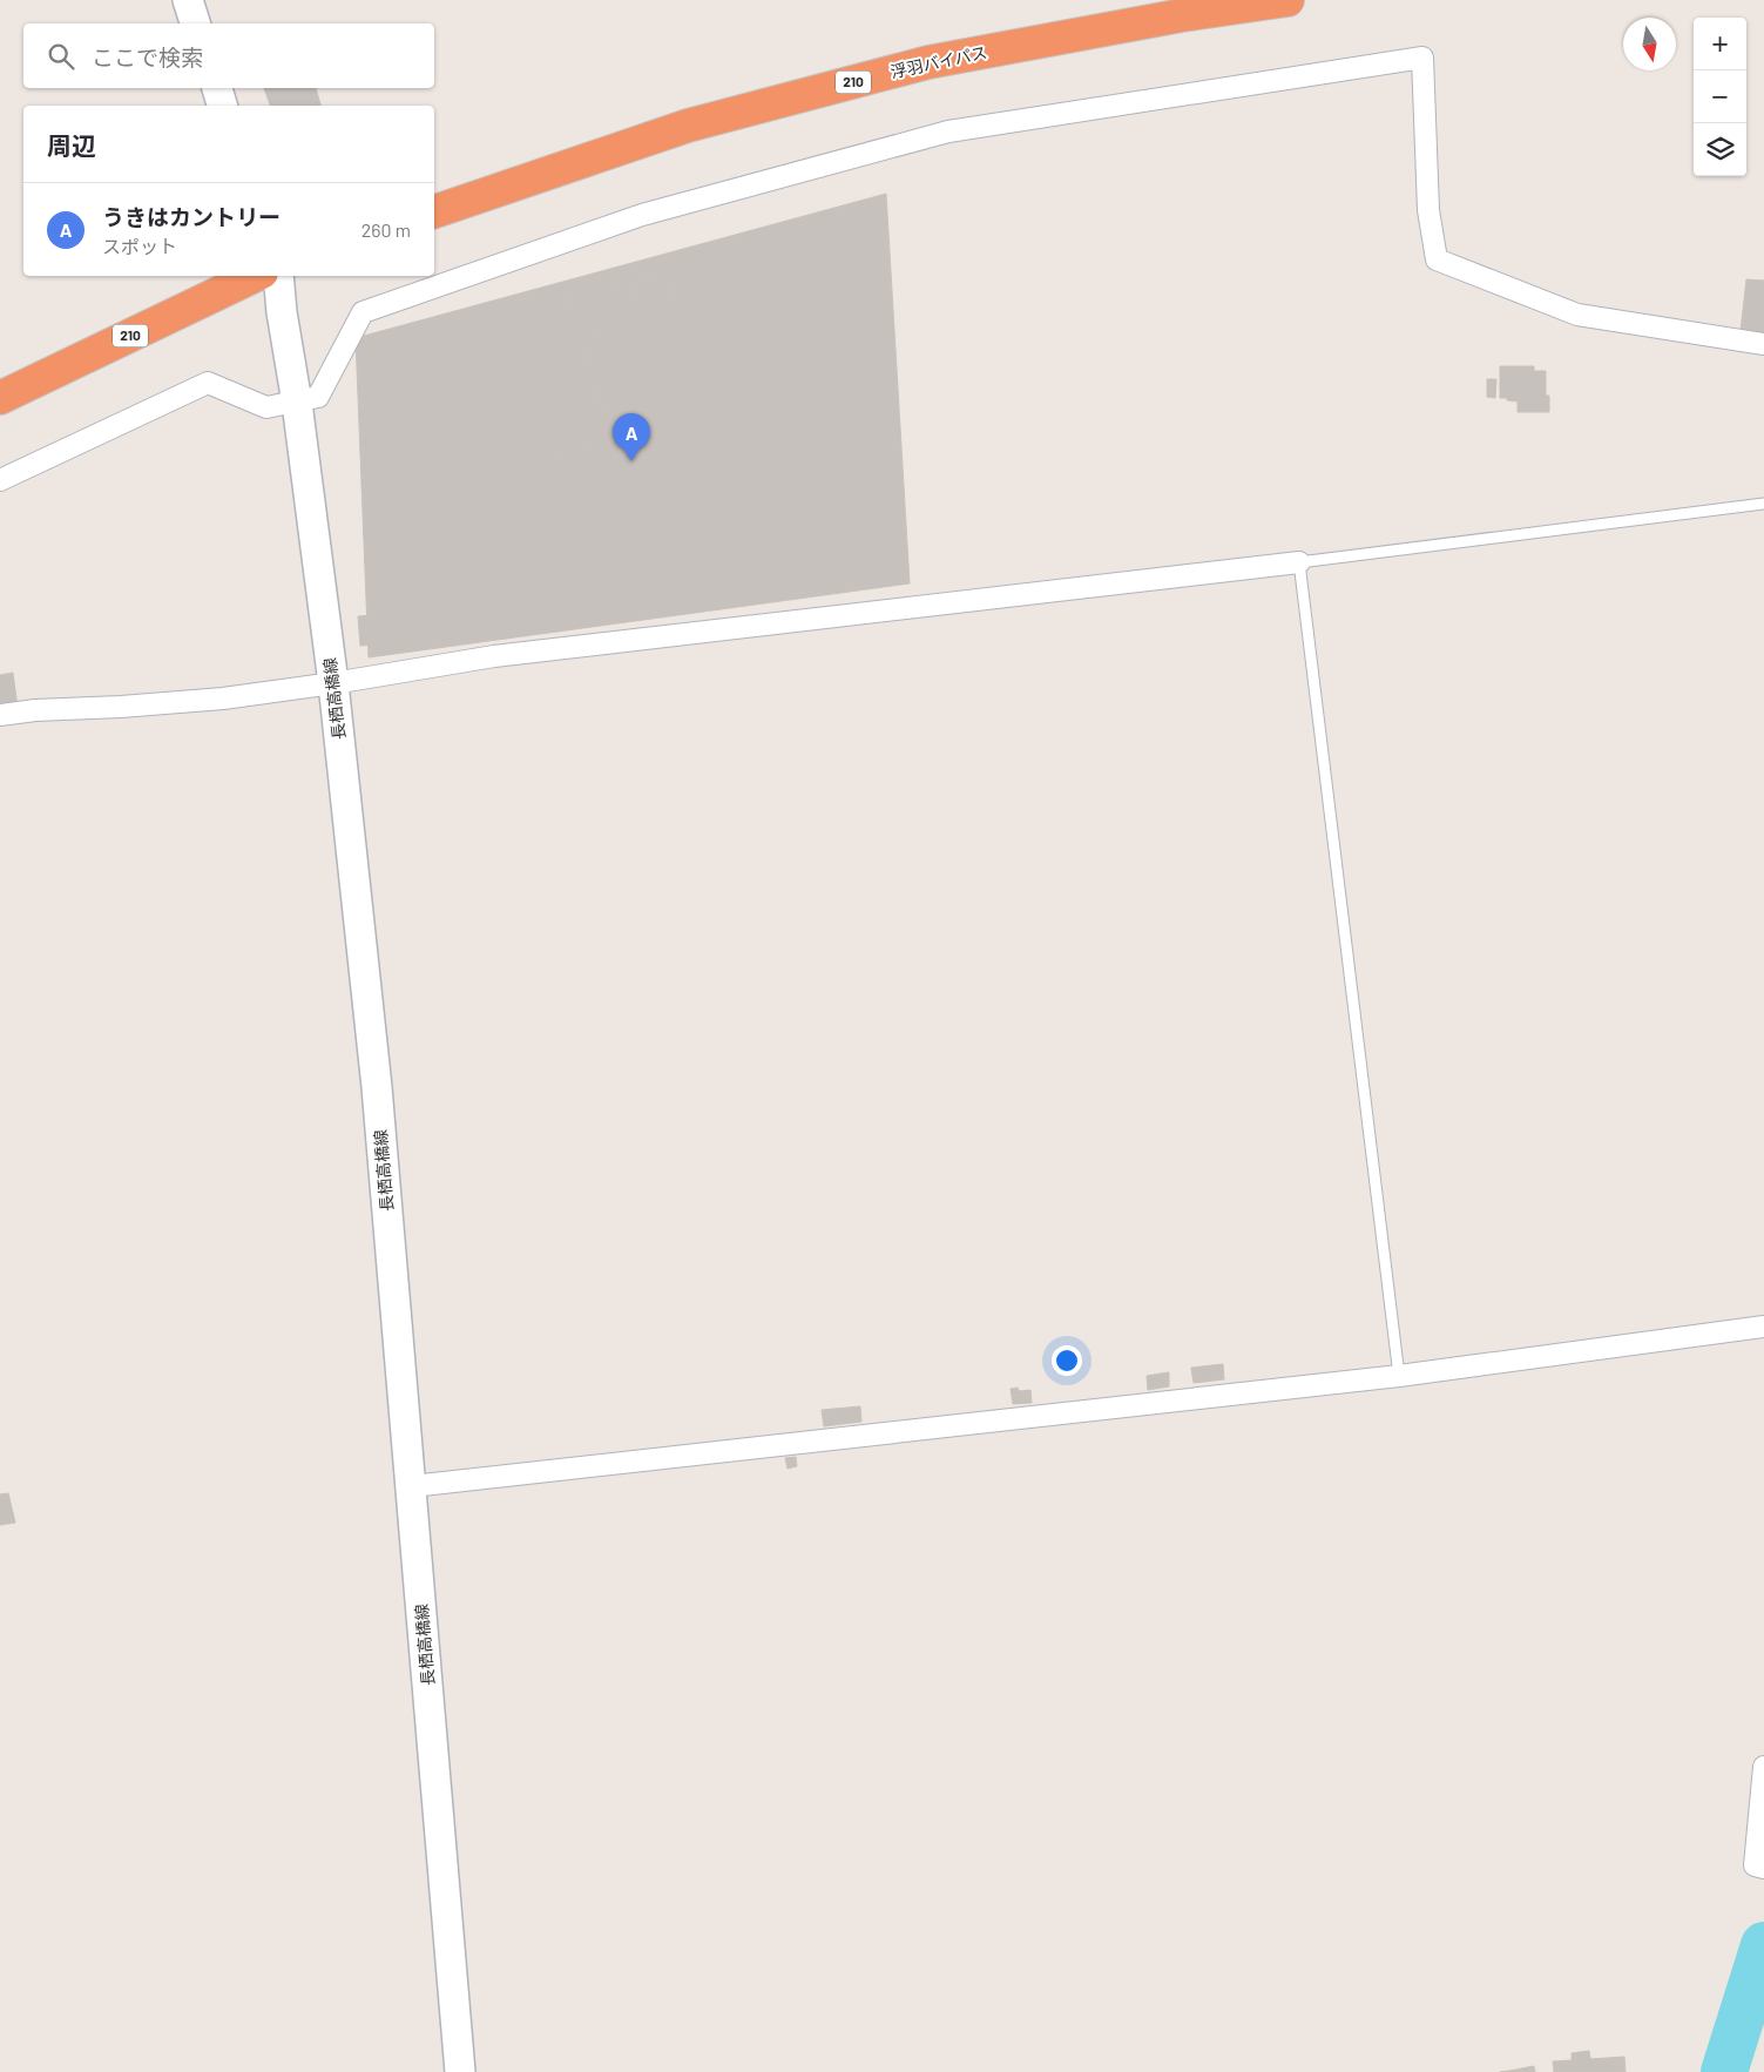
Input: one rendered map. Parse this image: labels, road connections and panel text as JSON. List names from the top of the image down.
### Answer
{
  "streets": {
    "highway": ["浮羽バイパス", "210"],
    "main road": ["長栖高橋線"]
  },
  "north": "bottom",
  "page": {
    "map_buttons": ["+", "−"],
    "search": "ここで検索",
    "heading": "周辺",
    "list": [
      {
        "mark": "A",
        "name": "うきはカントリー",
        "note": "スポット",
        "value": "260 m"
      }
    ],
    "pins": "A"
  }
}
